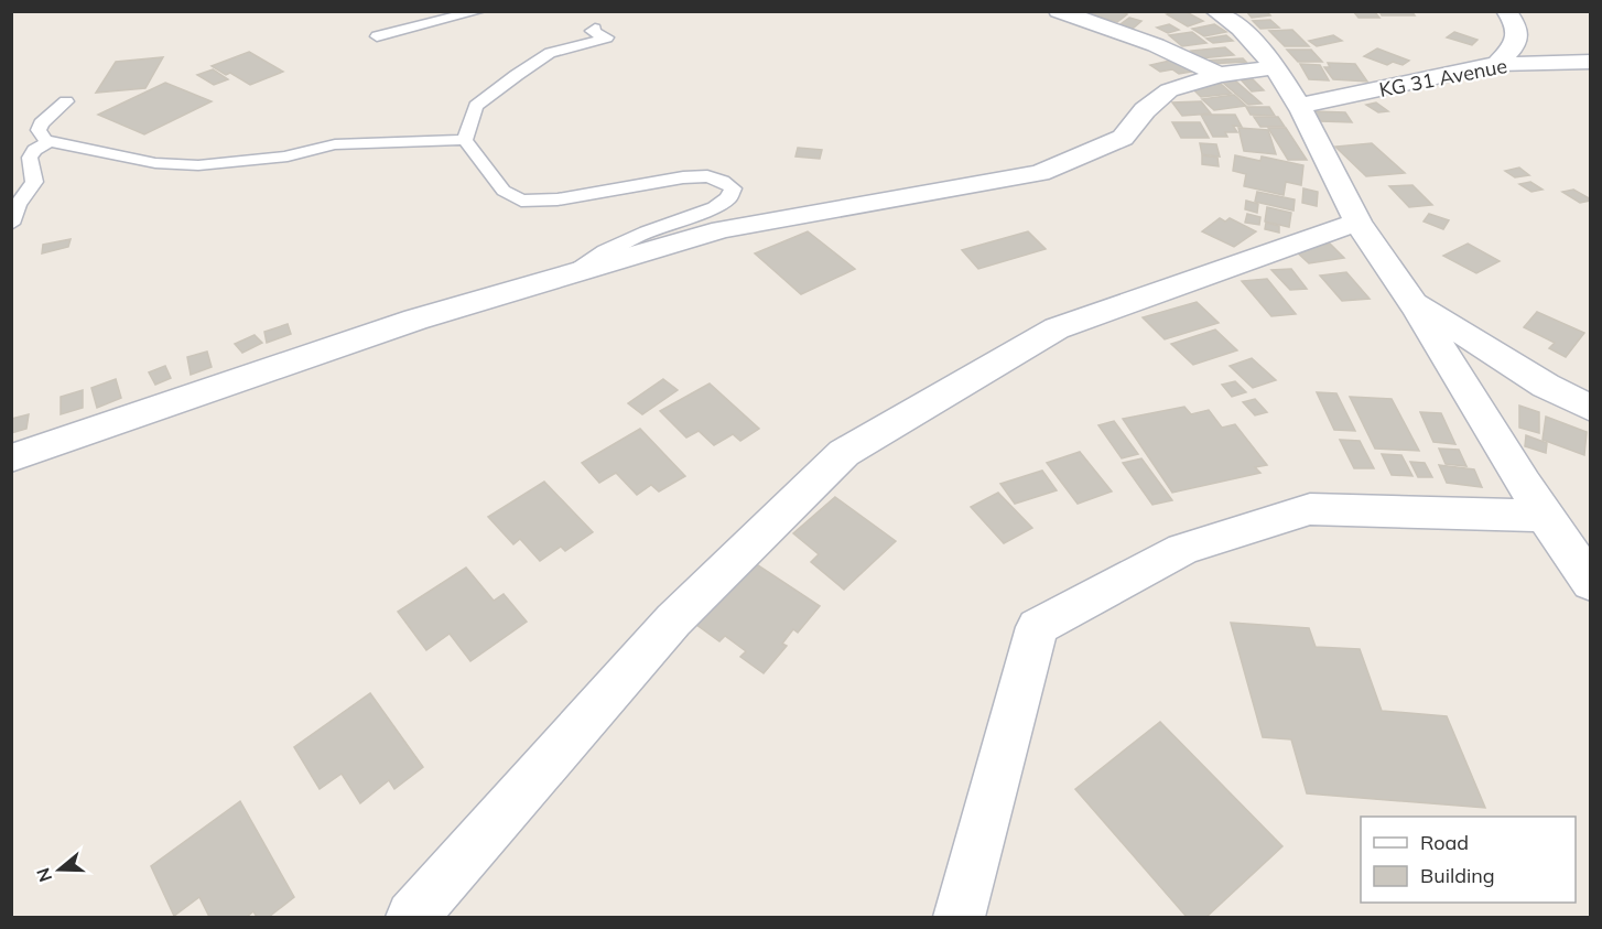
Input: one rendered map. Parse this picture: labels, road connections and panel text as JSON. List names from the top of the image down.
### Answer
{
  "streets": {
    "street": ["KG 31 Avenue"]
  },
  "legend": ["Road", "Building"],
  "north": "left"
}
